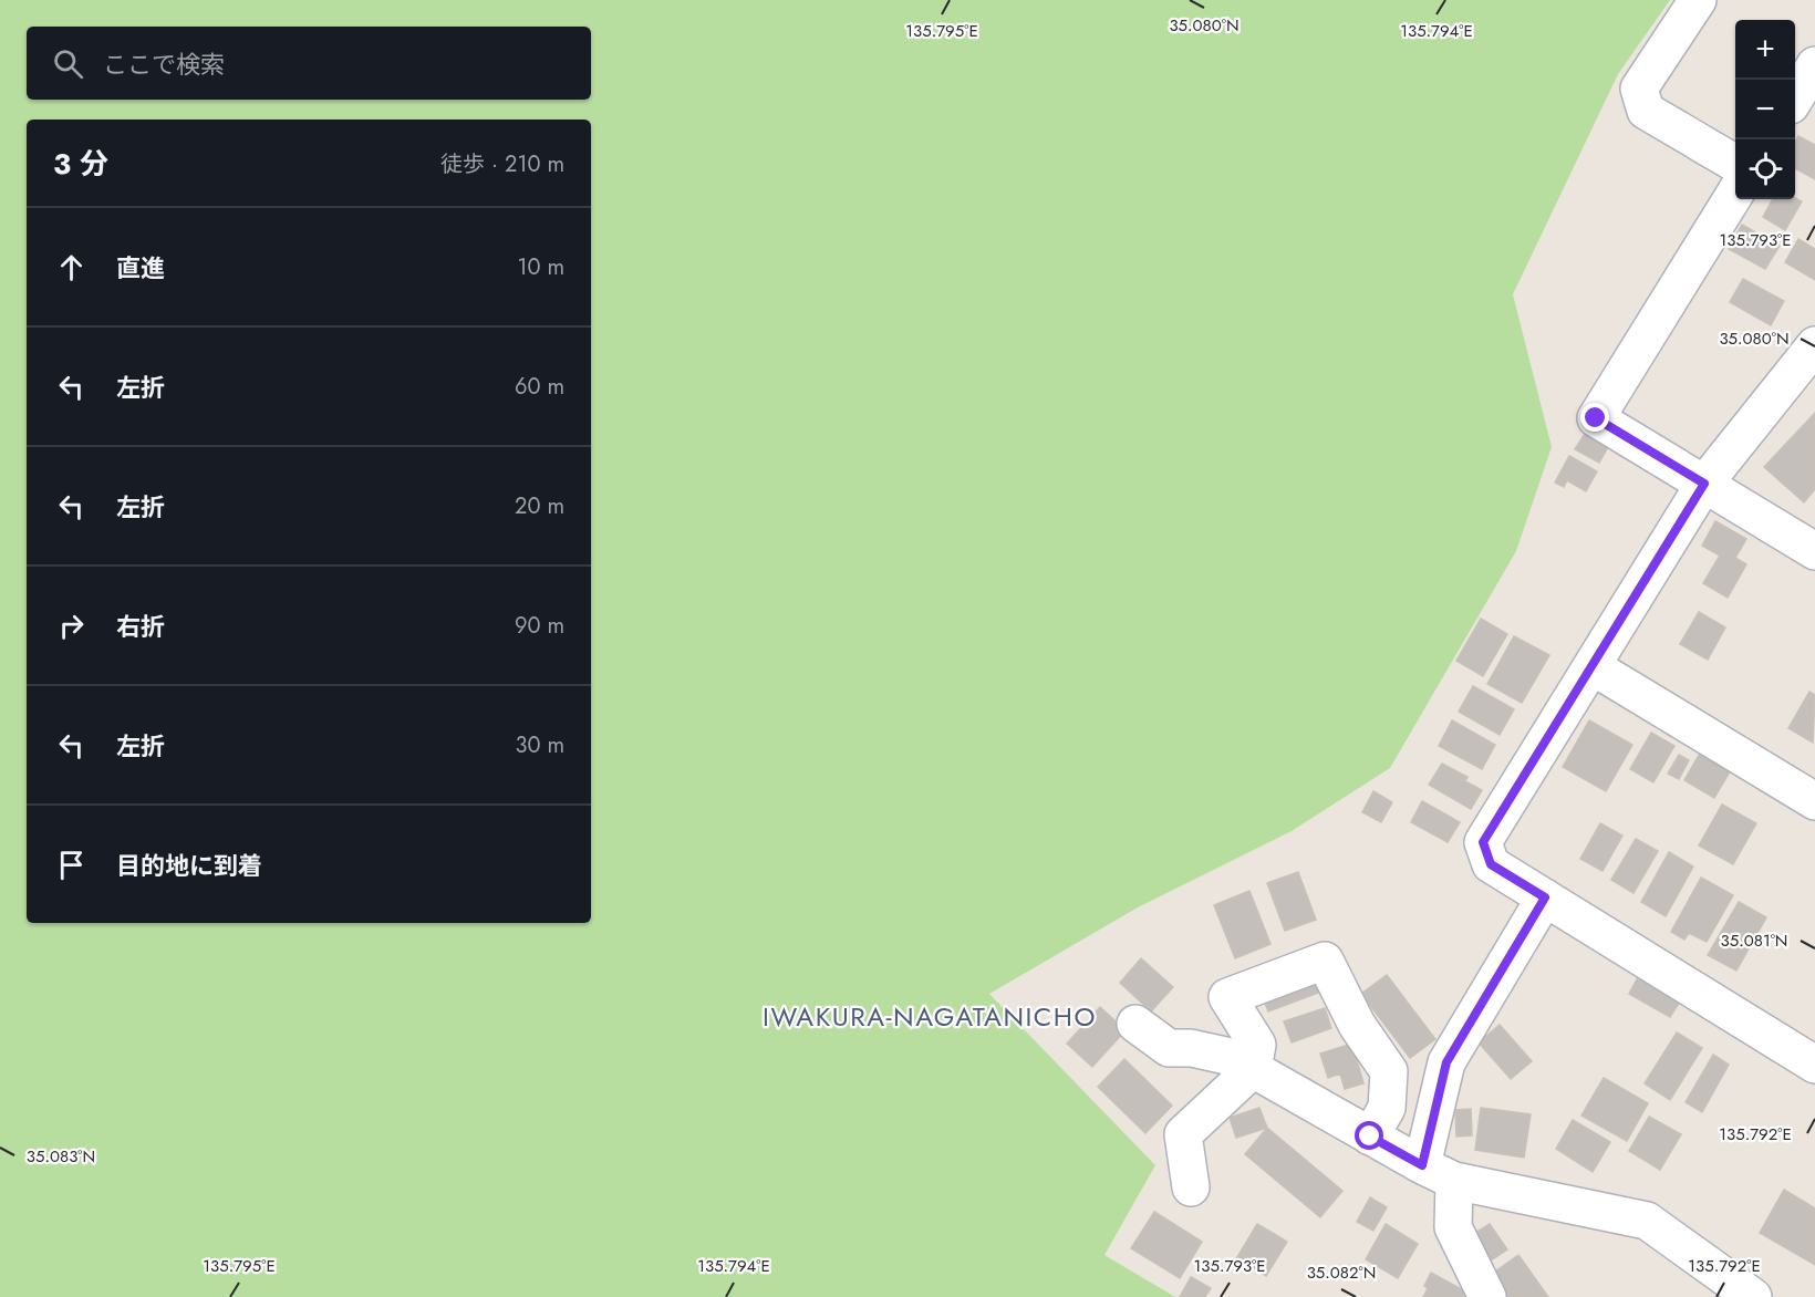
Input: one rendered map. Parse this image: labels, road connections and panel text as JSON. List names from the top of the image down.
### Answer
{
  "districts": ["IWAKURA-NAGATANICHO"],
  "page": {
    "map_buttons": ["+", "−"],
    "search": "ここで検索",
    "heading": ["3 分", "徒歩 · 210 m"],
    "list": [
      ["直進", "10 m"],
      ["左折", "60 m"],
      ["左折", "20 m"],
      ["右折", "90 m"],
      ["左折", "30 m"],
      "目的地に到着"
    ]
  },
  "coordinates": [
    "35.080°N",
    "135.795°E",
    "135.794°E",
    "135.793°E",
    "35.081°N",
    "135.792°E",
    "35.083°N",
    "35.082°N"
  ]
}
